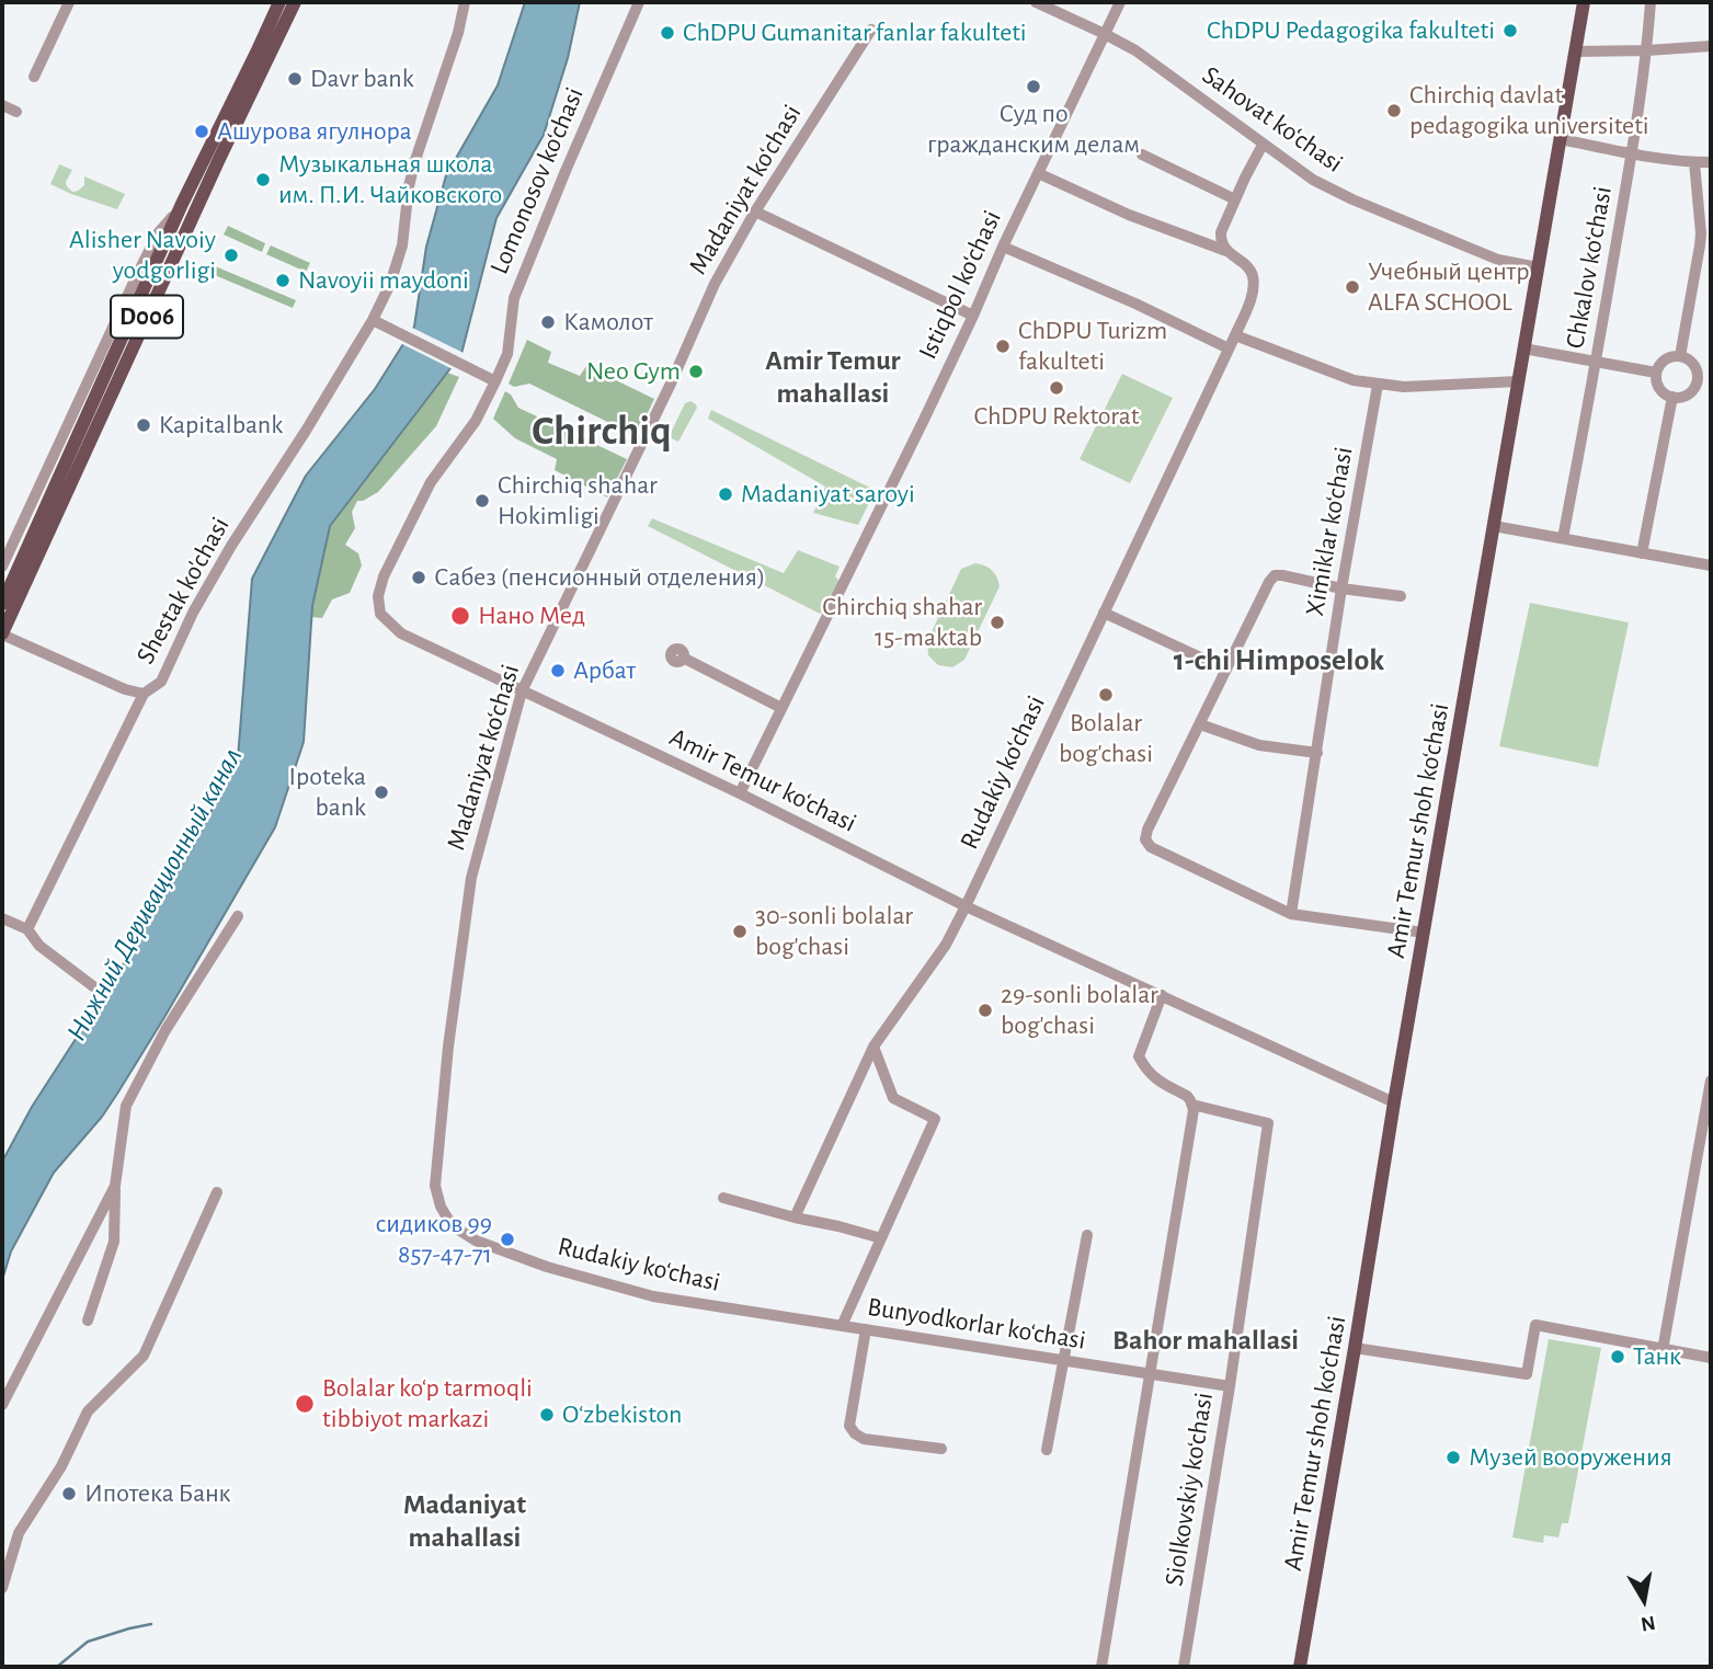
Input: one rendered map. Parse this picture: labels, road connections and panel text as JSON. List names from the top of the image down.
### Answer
{
  "streets": {
    "main road": ["D006", "Amir Temur shoh ko‘chasi"],
    "street": [
      "Sahovat ko‘chasi",
      "Lomonosov ko‘chasi",
      "Madaniyat ko‘chasi",
      "Chkalov ko‘chasi",
      "Istiqbol ko‘chasi",
      "Ximiklar ko‘chasi",
      "Shestak ko'chasi",
      "Rudakiy ko‘chasi",
      "Amir Temur ko‘chasi",
      "Bunyodkorlar ko‘chasi",
      "Siolkovskiy ko‘chasi"
    ]
  },
  "crossings": [
    ["Sahovat ko‘chasi", "Istiqbol ko‘chasi"],
    ["Sahovat ko‘chasi", "Amir Temur shoh ko‘chasi"],
    ["Lomonosov ko‘chasi", "Amir Temur ko‘chasi"],
    ["Madaniyat ko‘chasi", "Rudakiy ko‘chasi"],
    ["Madaniyat ko‘chasi", "Amir Temur ko‘chasi"],
    ["Istiqbol ko‘chasi", "Amir Temur ko‘chasi"],
    ["Rudakiy ko‘chasi", "Amir Temur ko‘chasi"],
    ["Rudakiy ko‘chasi", "Bunyodkorlar ko‘chasi"],
    ["Amir Temur ko‘chasi", "Amir Temur shoh ko‘chasi"],
    ["Bunyodkorlar ko‘chasi", "Siolkovskiy ko‘chasi"]
  ],
  "districts": [
    "Amir Temur mahallasi",
    "Chirchiq",
    "1-chi Himposelok",
    "Bahor mahallasi",
    "Madaniyat mahallasi"
  ],
  "water": ["Нижний Деривационный канал"],
  "places": [
    "ChDPU Pedagogika fakulteti",
    "ChDPU Gumanitar fanlar fakulteti",
    "Davr bank",
    "Суд по гражданским делам",
    "Chirchiq davlat pedagogika universiteti",
    "Ашурова ягулнора",
    "Музыкальная школа им. П.И. Чайковского",
    "Alisher Navoiy yodgorligi",
    "Navoyii maydoni",
    "Учебный центр ALFA SCHOOL",
    "Камолот",
    "ChDPU Turizm fakulteti",
    "Neo Gym",
    "ChDPU Rektorat",
    "Kapitalbank",
    "Madaniyat saroyi",
    "Chirchiq shahar Hokimligi",
    "Сабез (пенсионный отделения)",
    "Нано Мед",
    "Chirchiq shahar 15-maktab",
    "Арбат",
    "Bolalar bog'chasi",
    "Ipoteka bank",
    "30-sonli bolalar bog'chasi",
    "29-sonli bolalar bog'chasi",
    "сидиков 99 857-47-71",
    "Танк",
    "Bolalar ko‘p tarmoqli tibbiyot markazi",
    "Oʻzbekiston",
    "Музей вооружения",
    "Ипотека Банк"
  ],
  "north": "bottom"
}
